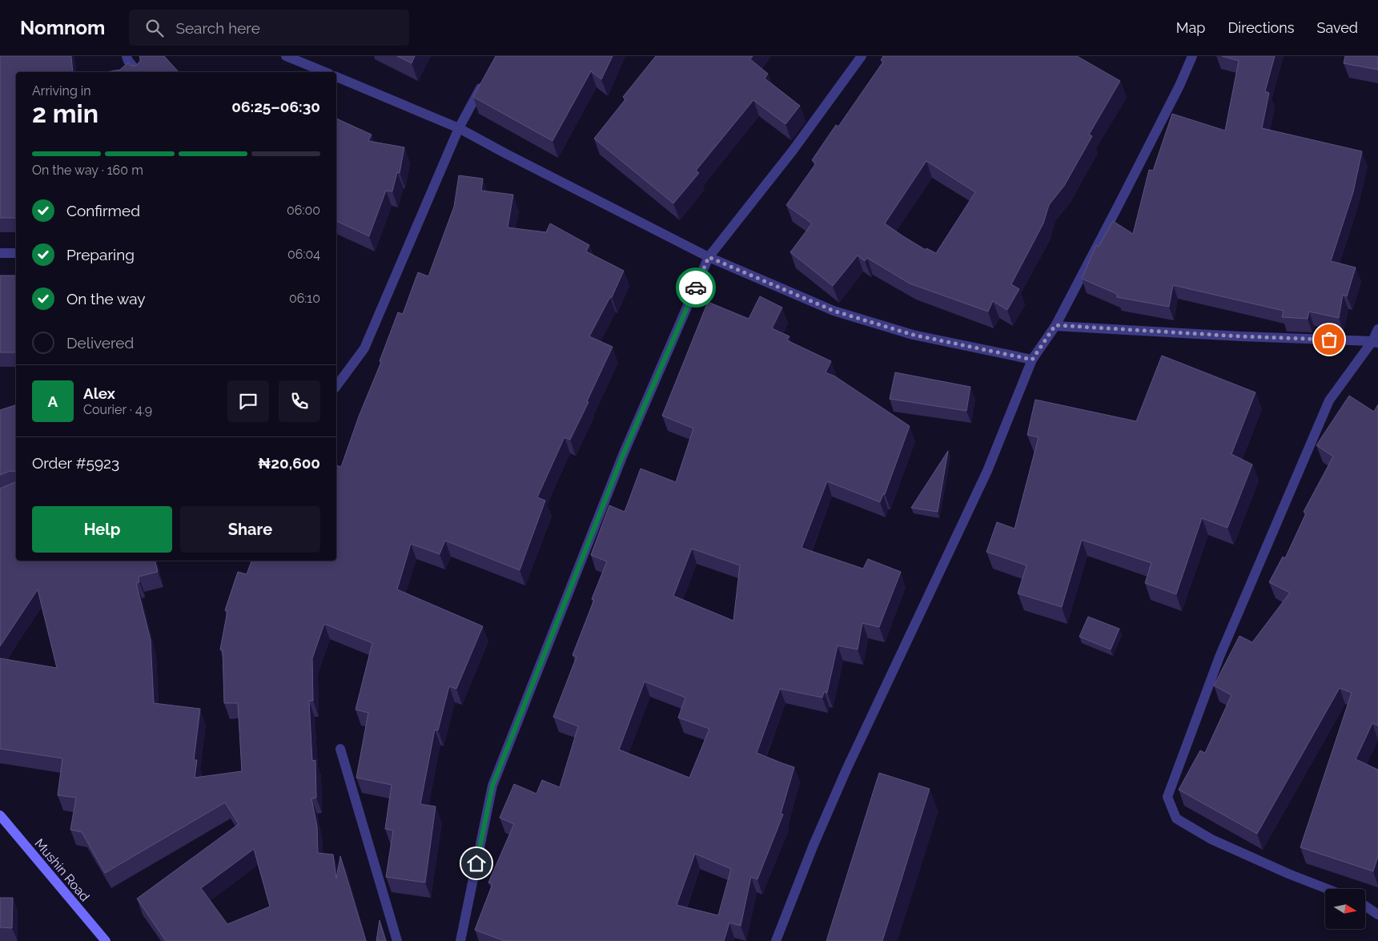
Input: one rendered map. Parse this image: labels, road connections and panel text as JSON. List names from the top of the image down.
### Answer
{
  "streets": {
    "main road": ["Mushin Road"]
  },
  "north": "right",
  "page": {
    "header": "Nomnom",
    "search": "Search here",
    "nav": ["Map", "Directions", "Saved"],
    "heading": ["2 min", "Arriving in", "06:25–06:30"],
    "panel": [
      "Alex",
      "Courier · 4.9",
      "Order #5923",
      "₦20,600"
    ],
    "bar": "On the way · 160 m",
    "list": [
      ["Confirmed", "06:00"],
      ["Preparing", "06:04"],
      ["On the way", "06:10"],
      "Delivered"
    ],
    "round": "A",
    "buttons": ["Help", "Share"]
  }
}
